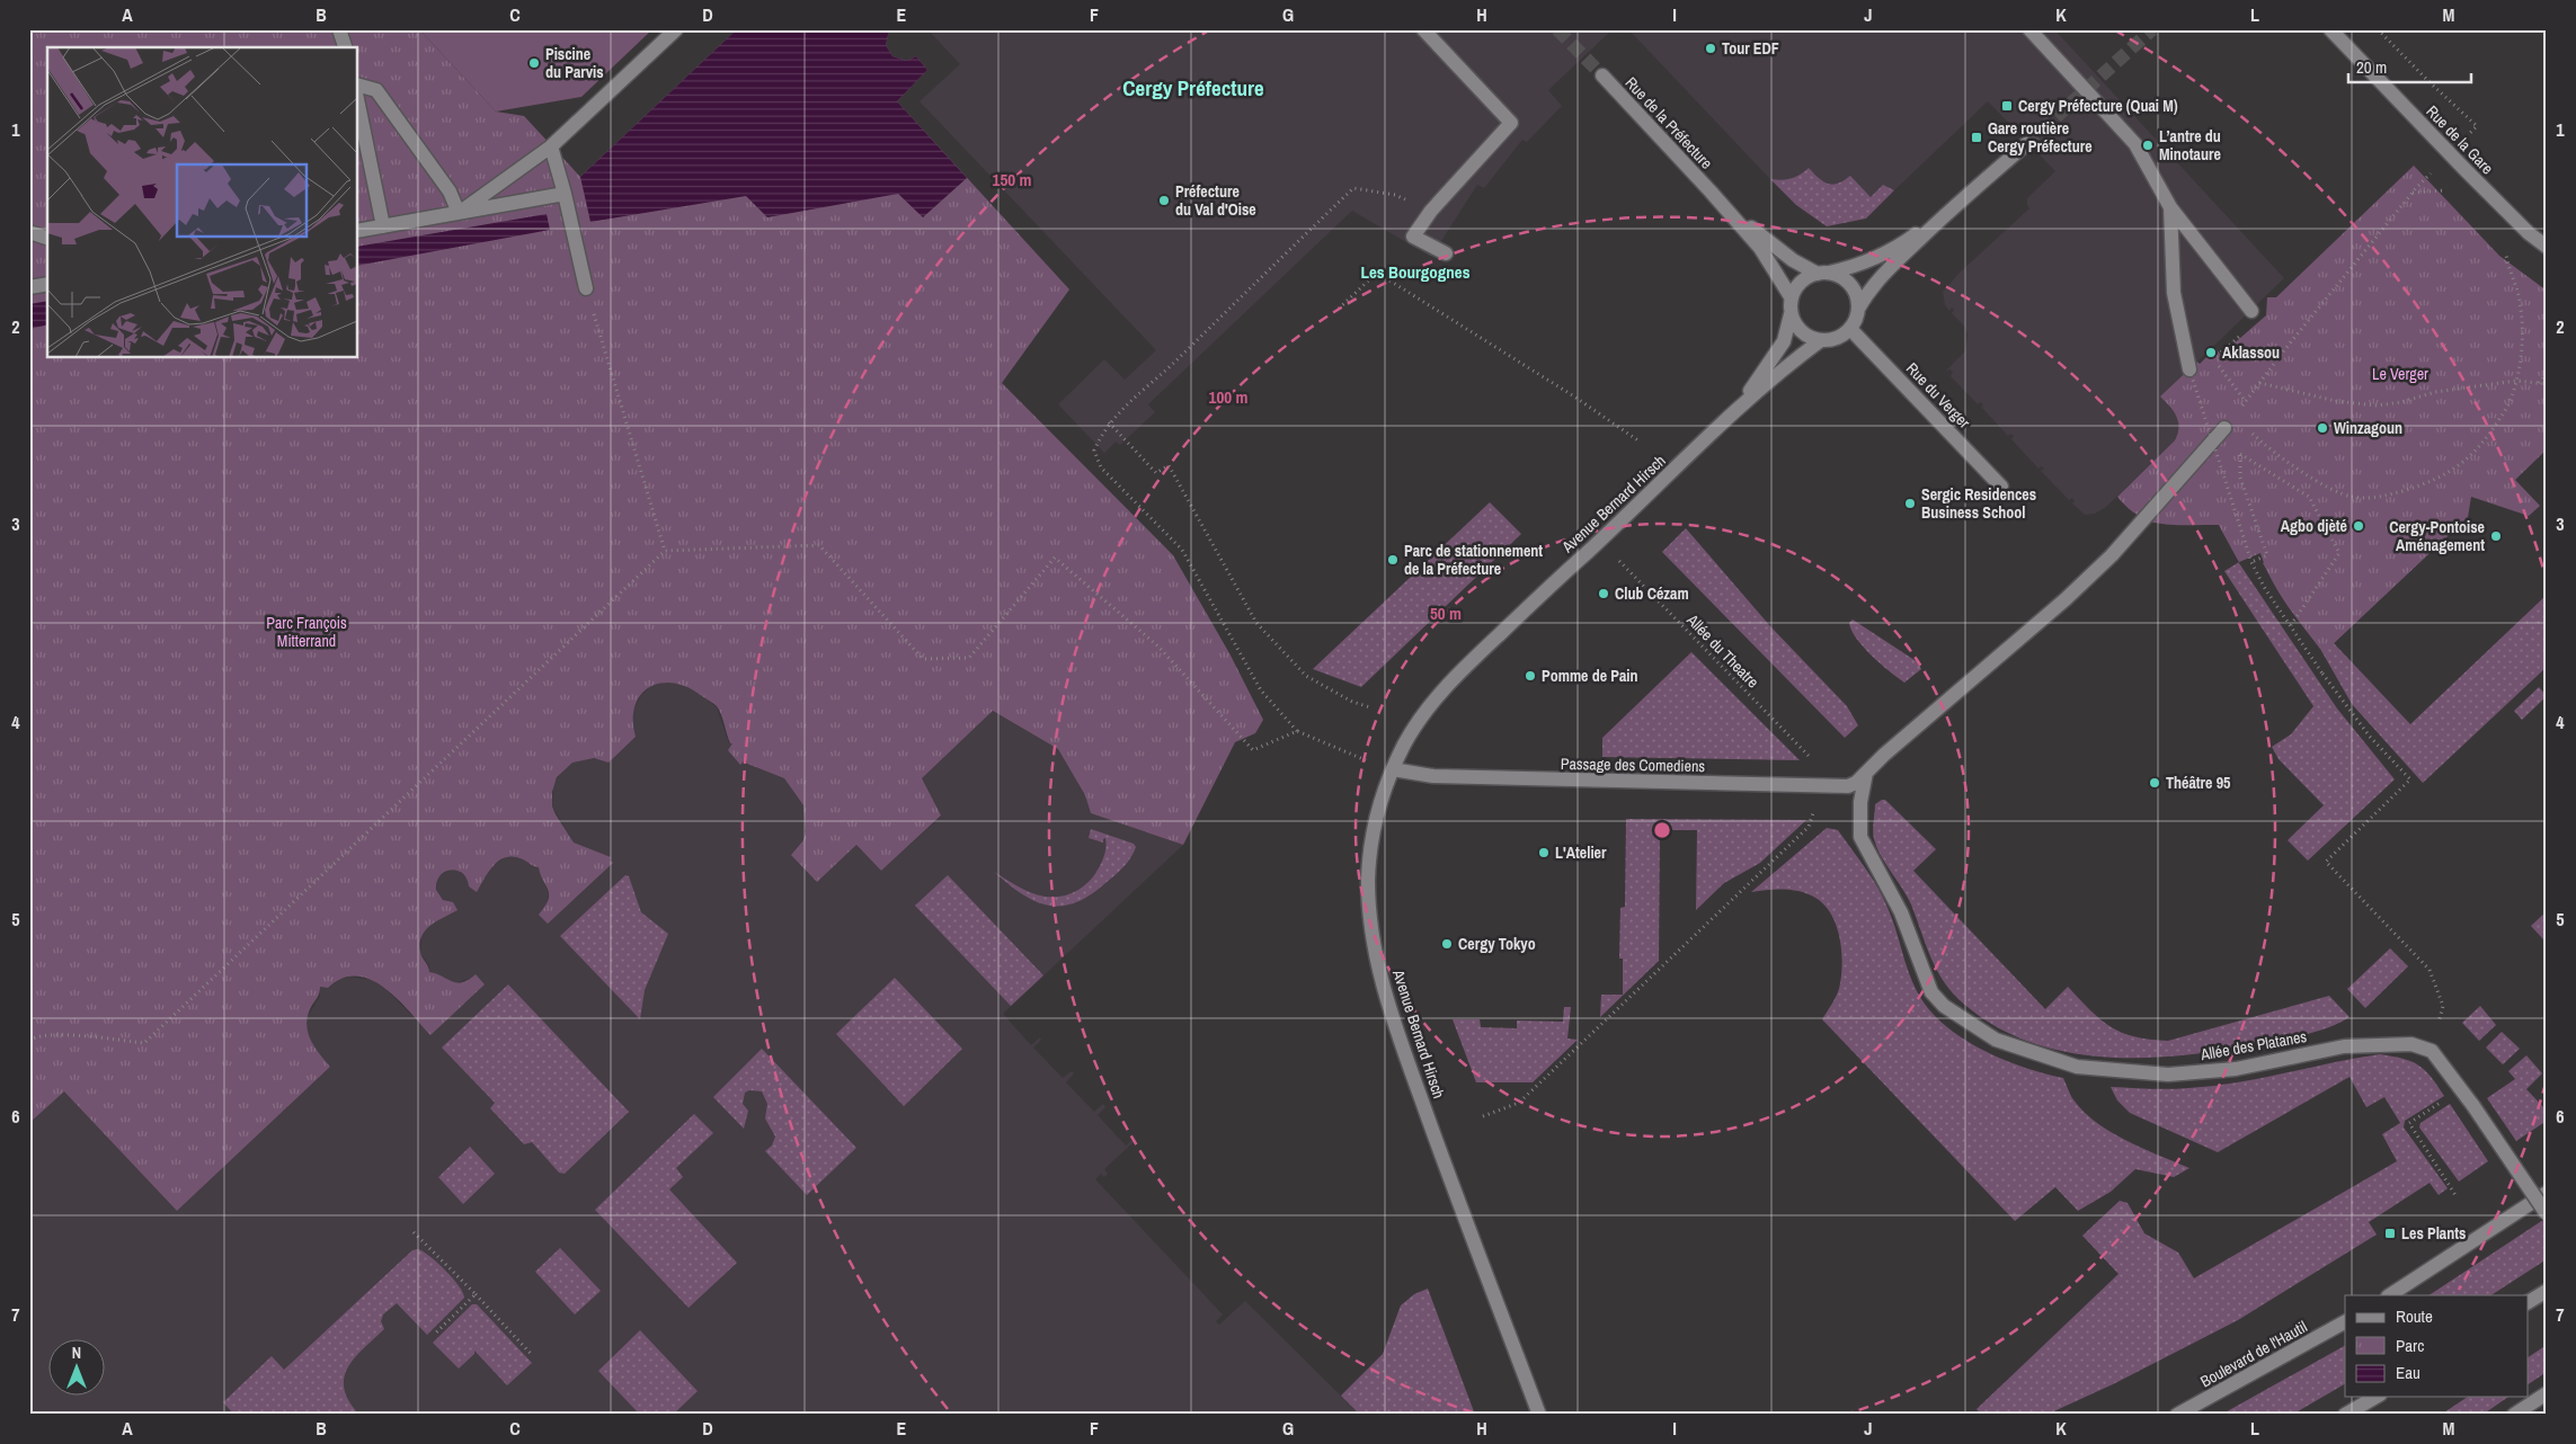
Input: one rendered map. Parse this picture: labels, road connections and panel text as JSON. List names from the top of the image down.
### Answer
{
  "streets": {
    "street": [
      "Rue de la Préfecture",
      "Rue de la Gare",
      "Rue du Verger",
      "Avenue Bernard Hirsch",
      "Passage des Comediens",
      "Allée des Platanes",
      "Boulevard de l'Hautil"
    ],
    "path": ["Allée du Theatre"]
  },
  "crossings": [
    ["Rue de la Préfecture", "Rue du Verger"],
    ["Rue de la Préfecture", "Avenue Bernard Hirsch"],
    ["Rue du Verger", "Avenue Bernard Hirsch"],
    ["Avenue Bernard Hirsch", "Allée du Theatre"],
    ["Avenue Bernard Hirsch", "Passage des Comediens"],
    ["Allée du Theatre", "Passage des Comediens"],
    ["Passage des Comediens", "Allée des Platanes"]
  ],
  "districts": ["Cergy Préfecture", "Les Bourgognes"],
  "parks": ["Le Verger", "Parc François Mitterrand"],
  "places": {
    "other": [
      "Tour EDF",
      "Piscine du Parvis",
      "L’antre du Minotaure",
      "Préfecture du Val d'Oise",
      "Aklassou",
      "Winzagoun",
      "Sergic Residences Business School",
      "Agbo djèté",
      "Cergy-Pontoise Aménagement",
      "Parc de stationnement de la Préfecture",
      "Club Cézam",
      "Pomme de Pain",
      "Théâtre 95",
      "L'Atelier",
      "Cergy Tokyo"
    ],
    "transit": ["Cergy Préfecture (Quai M)", "Gare routière Cergy Préfecture", "Les Plants"]
  },
  "legend": ["Route", "Parc", "Eau"],
  "scale_bar": "20 m",
  "north": "top",
  "grid": {
    "columns": [
      "A",
      "B",
      "C",
      "D",
      "E",
      "F",
      "G",
      "H",
      "I",
      "J",
      "K",
      "L",
      "M"
    ],
    "rows": [
      "1",
      "2",
      "3",
      "4",
      "5",
      "6",
      "7"
    ]
  },
  "rings": ["150 m", "100 m", "50 m"]
}
